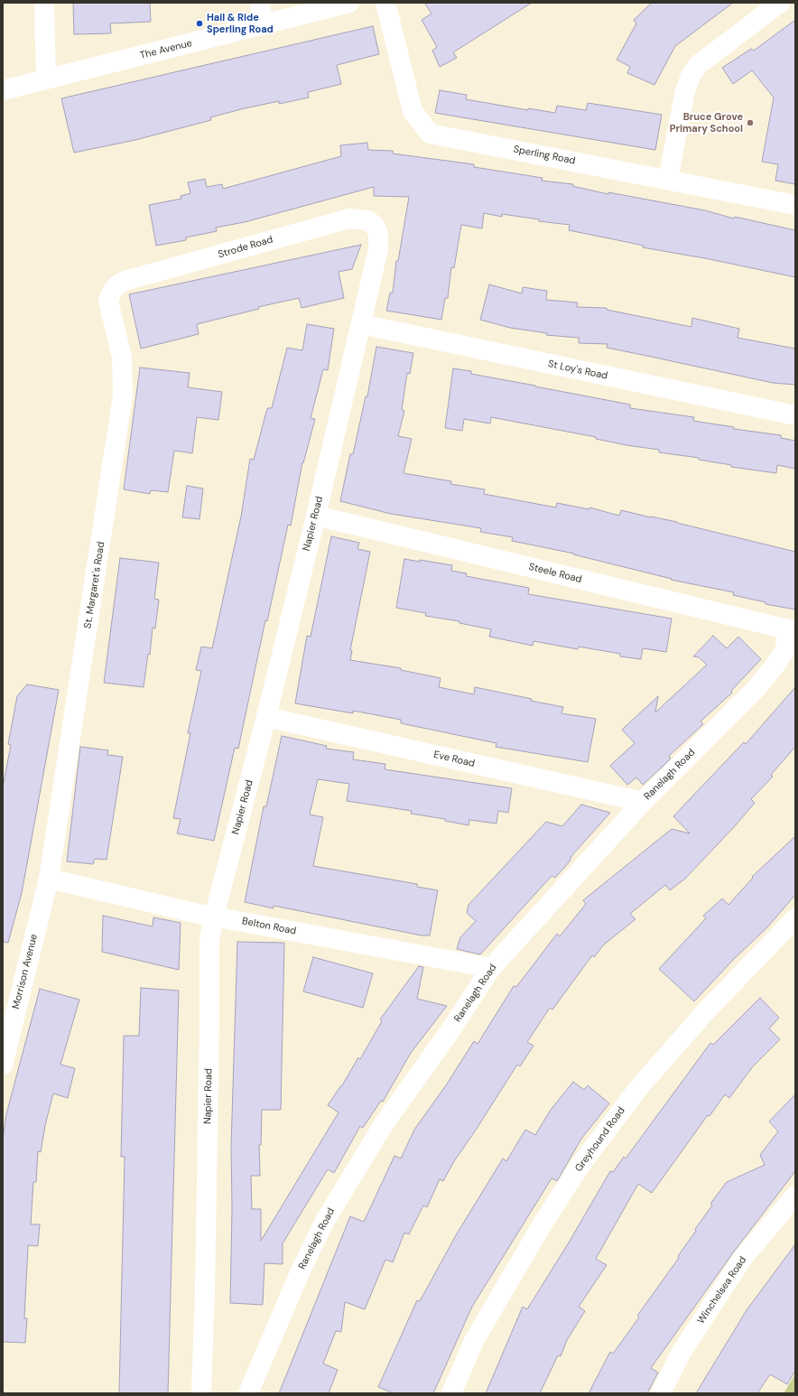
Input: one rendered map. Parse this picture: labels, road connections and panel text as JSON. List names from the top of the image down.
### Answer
{
  "streets": {
    "street": [
      "The Avenue",
      "Sperling Road",
      "Strode Road",
      "St Loy's Road",
      "Napier Road",
      "Steele Road",
      "St. Margaret's Road",
      "Eve Road",
      "Ranelagh Road",
      "Belton Road",
      "Morrison Avenue",
      "Greyhound Road",
      "Winchelsea Road"
    ]
  },
  "crossings": [
    ["Strode Road", "Napier Road"],
    ["Strode Road", "St. Margaret's Road"],
    ["St Loy's Road", "Napier Road"],
    ["Napier Road", "Steele Road"],
    ["Napier Road", "Eve Road"],
    ["Napier Road", "Belton Road"],
    ["Steele Road", "Ranelagh Road"],
    ["St. Margaret's Road", "Belton Road"],
    ["St. Margaret's Road", "Morrison Avenue"],
    ["Eve Road", "Ranelagh Road"],
    ["Ranelagh Road", "Belton Road"],
    ["Belton Road", "Morrison Avenue"]
  ],
  "places": ["Hail & Ride Sperling Road", "Bruce Grove Primary School"]
}
